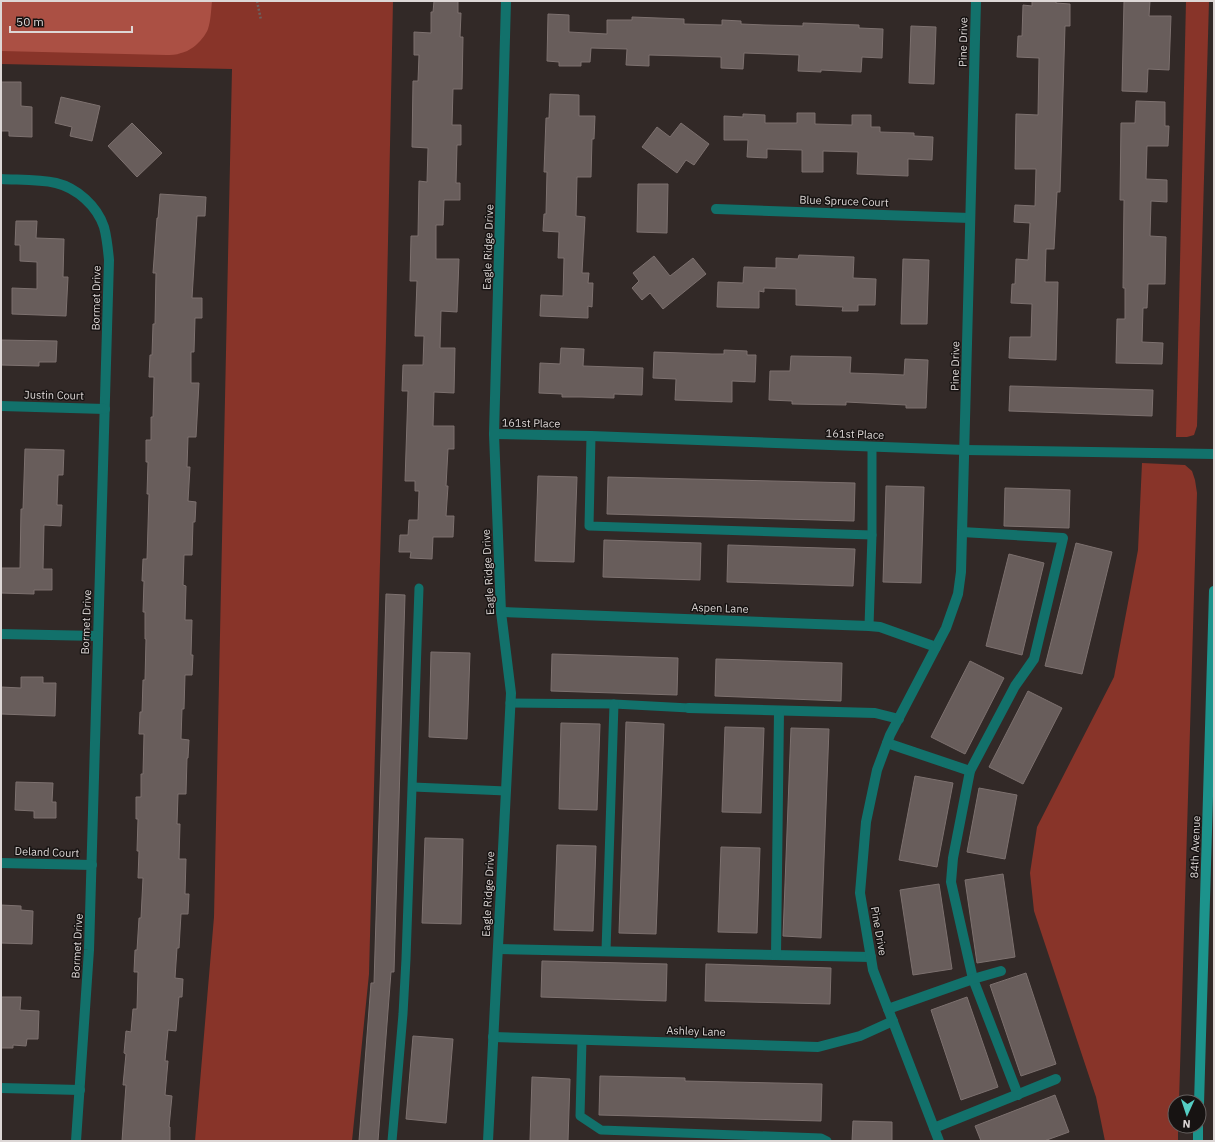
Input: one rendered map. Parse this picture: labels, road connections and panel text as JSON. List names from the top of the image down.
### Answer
{
  "streets": {
    "street": [
      "Pine Drive",
      "Blue Spruce Court",
      "Eagle Ridge Drive",
      "Bormet Drive",
      "Justin Court",
      "161st Place",
      "Aspen Lane",
      "84th Avenue",
      "Deland Court",
      "Ashley Lane"
    ]
  },
  "crossings": [
    ["Pine Drive", "Blue Spruce Court"],
    ["Pine Drive", "161st Place"],
    ["Pine Drive", "Aspen Lane"],
    ["Pine Drive", "Ashley Lane"],
    ["Eagle Ridge Drive", "161st Place"],
    ["Eagle Ridge Drive", "Aspen Lane"],
    ["Eagle Ridge Drive", "Ashley Lane"],
    ["Bormet Drive", "Justin Court"],
    ["Bormet Drive", "Deland Court"]
  ],
  "scale_bar": "50 m",
  "north": "bottom"
}
